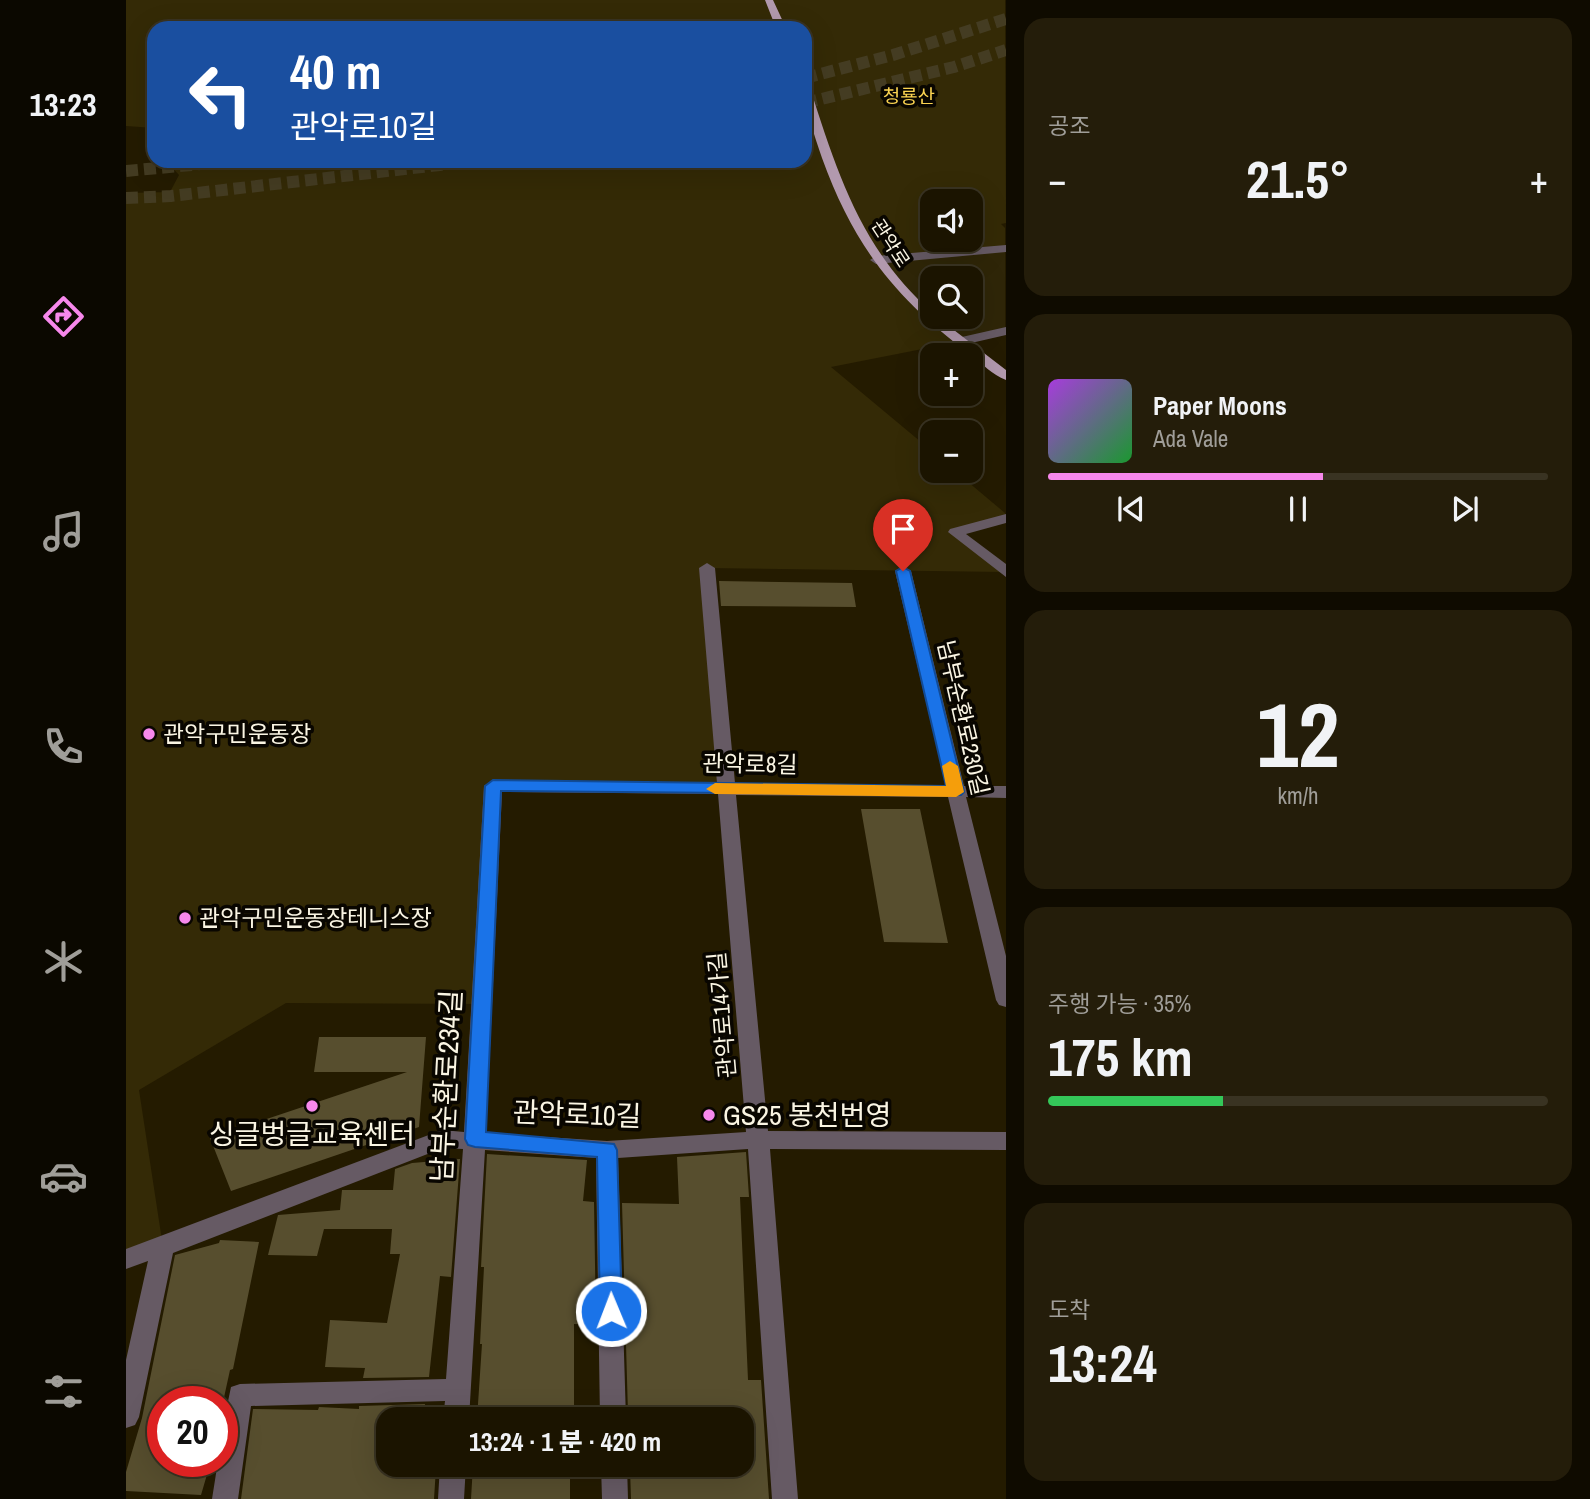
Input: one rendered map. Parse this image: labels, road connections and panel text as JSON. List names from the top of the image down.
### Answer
{
  "streets": {
    "main road": ["관악로"],
    "street": [
      "남부순환로230길",
      "관악로8길",
      "관악로14가길",
      "남부순환로234길",
      "관악로10길"
    ]
  },
  "crossings": [
    ["남부순환로230길", "관악로8길"],
    ["관악로8길", "관악로14가길"],
    ["관악로8길", "남부순환로234길"],
    ["관악로14가길", "관악로10길"],
    ["남부순환로234길", "관악로10길"]
  ],
  "parks": ["청룡산"],
  "places": [
    "관악구민운동장",
    "관악구민운동장테니스장",
    "싱글벙글교육센터",
    "GS25 봉천번영"
  ],
  "page": {
    "tabs": "13:23",
    "tile": [
      "공조",
      ["12", "km/h"],
      ["주행 가능 · 35%", "175 km"],
      ["도착", "13:24"]
    ],
    "turn": ["40 m", "관악로10길"],
    "heat": ["−", "21.5°", "+"],
    "map_buttons": ["+", "−"],
    "song": ["Paper Moons", "Ada Vale"],
    "limit": "20",
    "trip": "13:24 · 1 분 · 420 m"
  }
}
